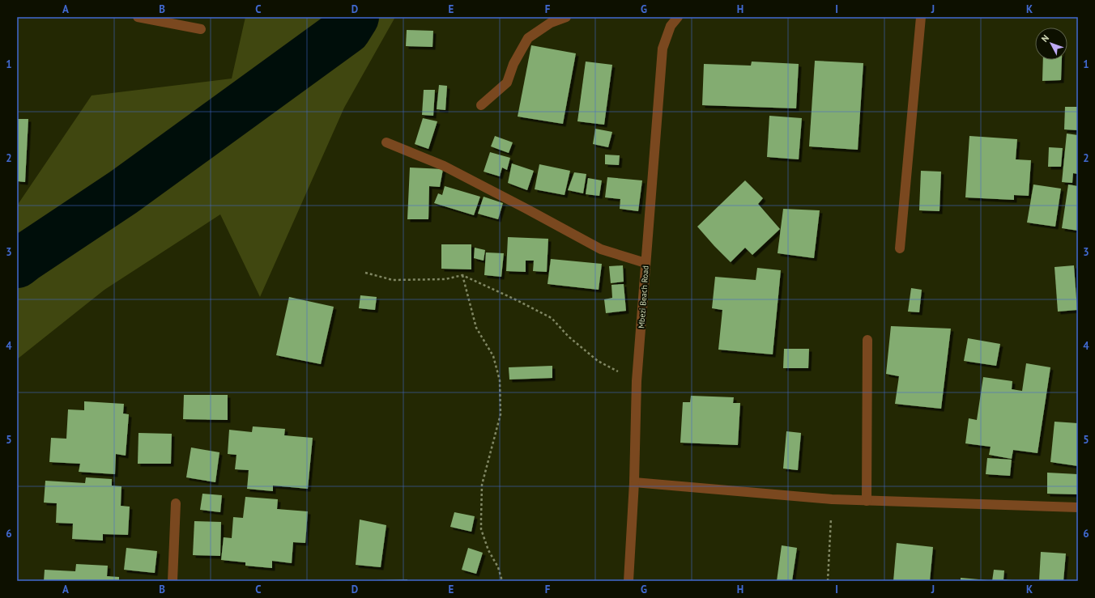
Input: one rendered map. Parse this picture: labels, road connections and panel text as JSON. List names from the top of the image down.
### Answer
{
  "streets": {
    "street": ["Mbezi Beach Road"]
  },
  "north": "top left",
  "grid": {
    "columns": [
      "A",
      "B",
      "C",
      "D",
      "E",
      "F",
      "G",
      "H",
      "I",
      "J",
      "K"
    ],
    "rows": [
      "1",
      "2",
      "3",
      "4",
      "5",
      "6"
    ]
  }
}
